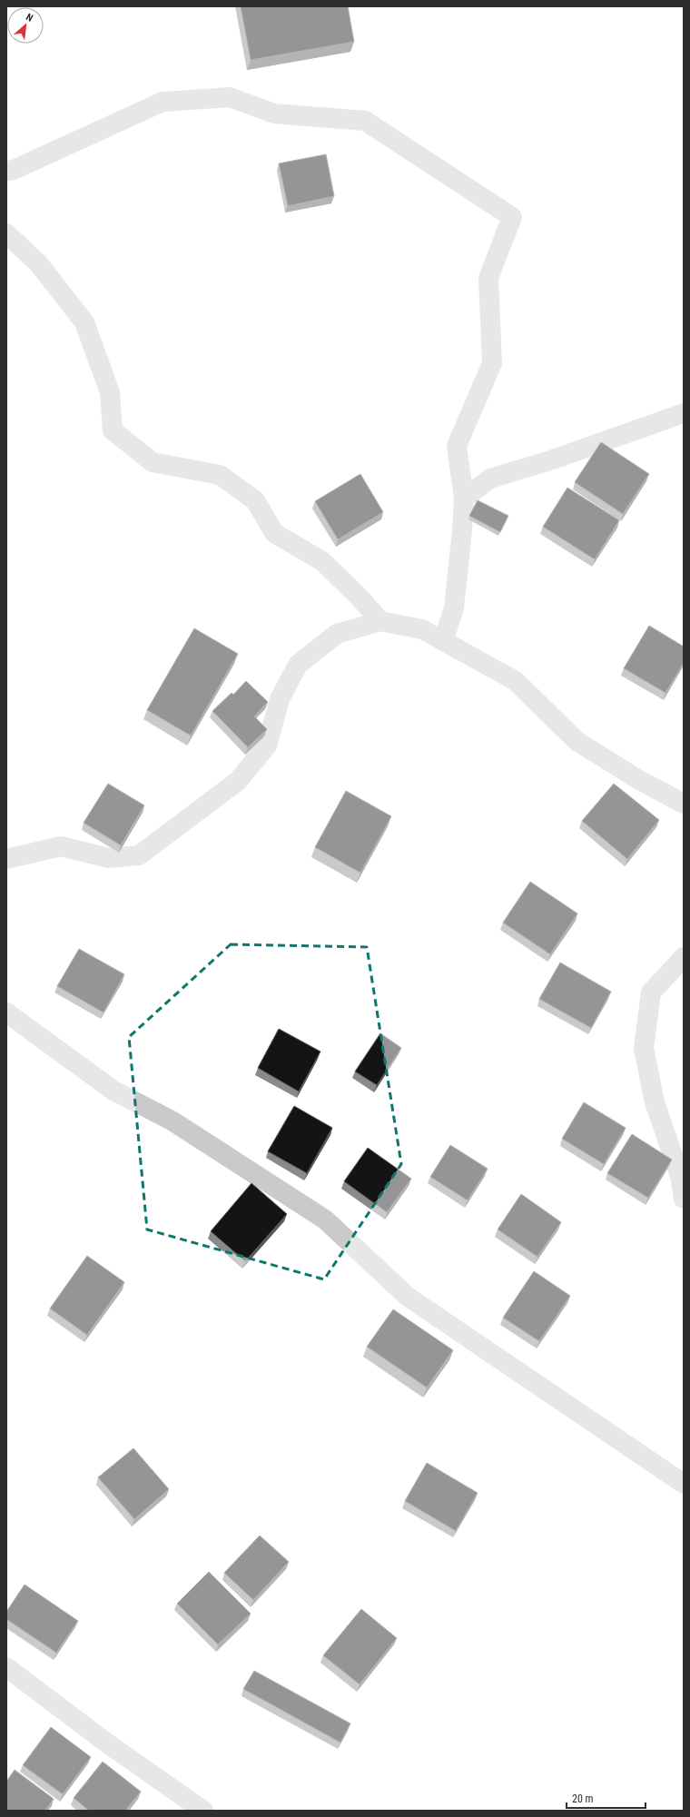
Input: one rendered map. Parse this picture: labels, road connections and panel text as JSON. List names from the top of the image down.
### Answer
{
  "scale_bar": "20 m",
  "north": "top right"
}
